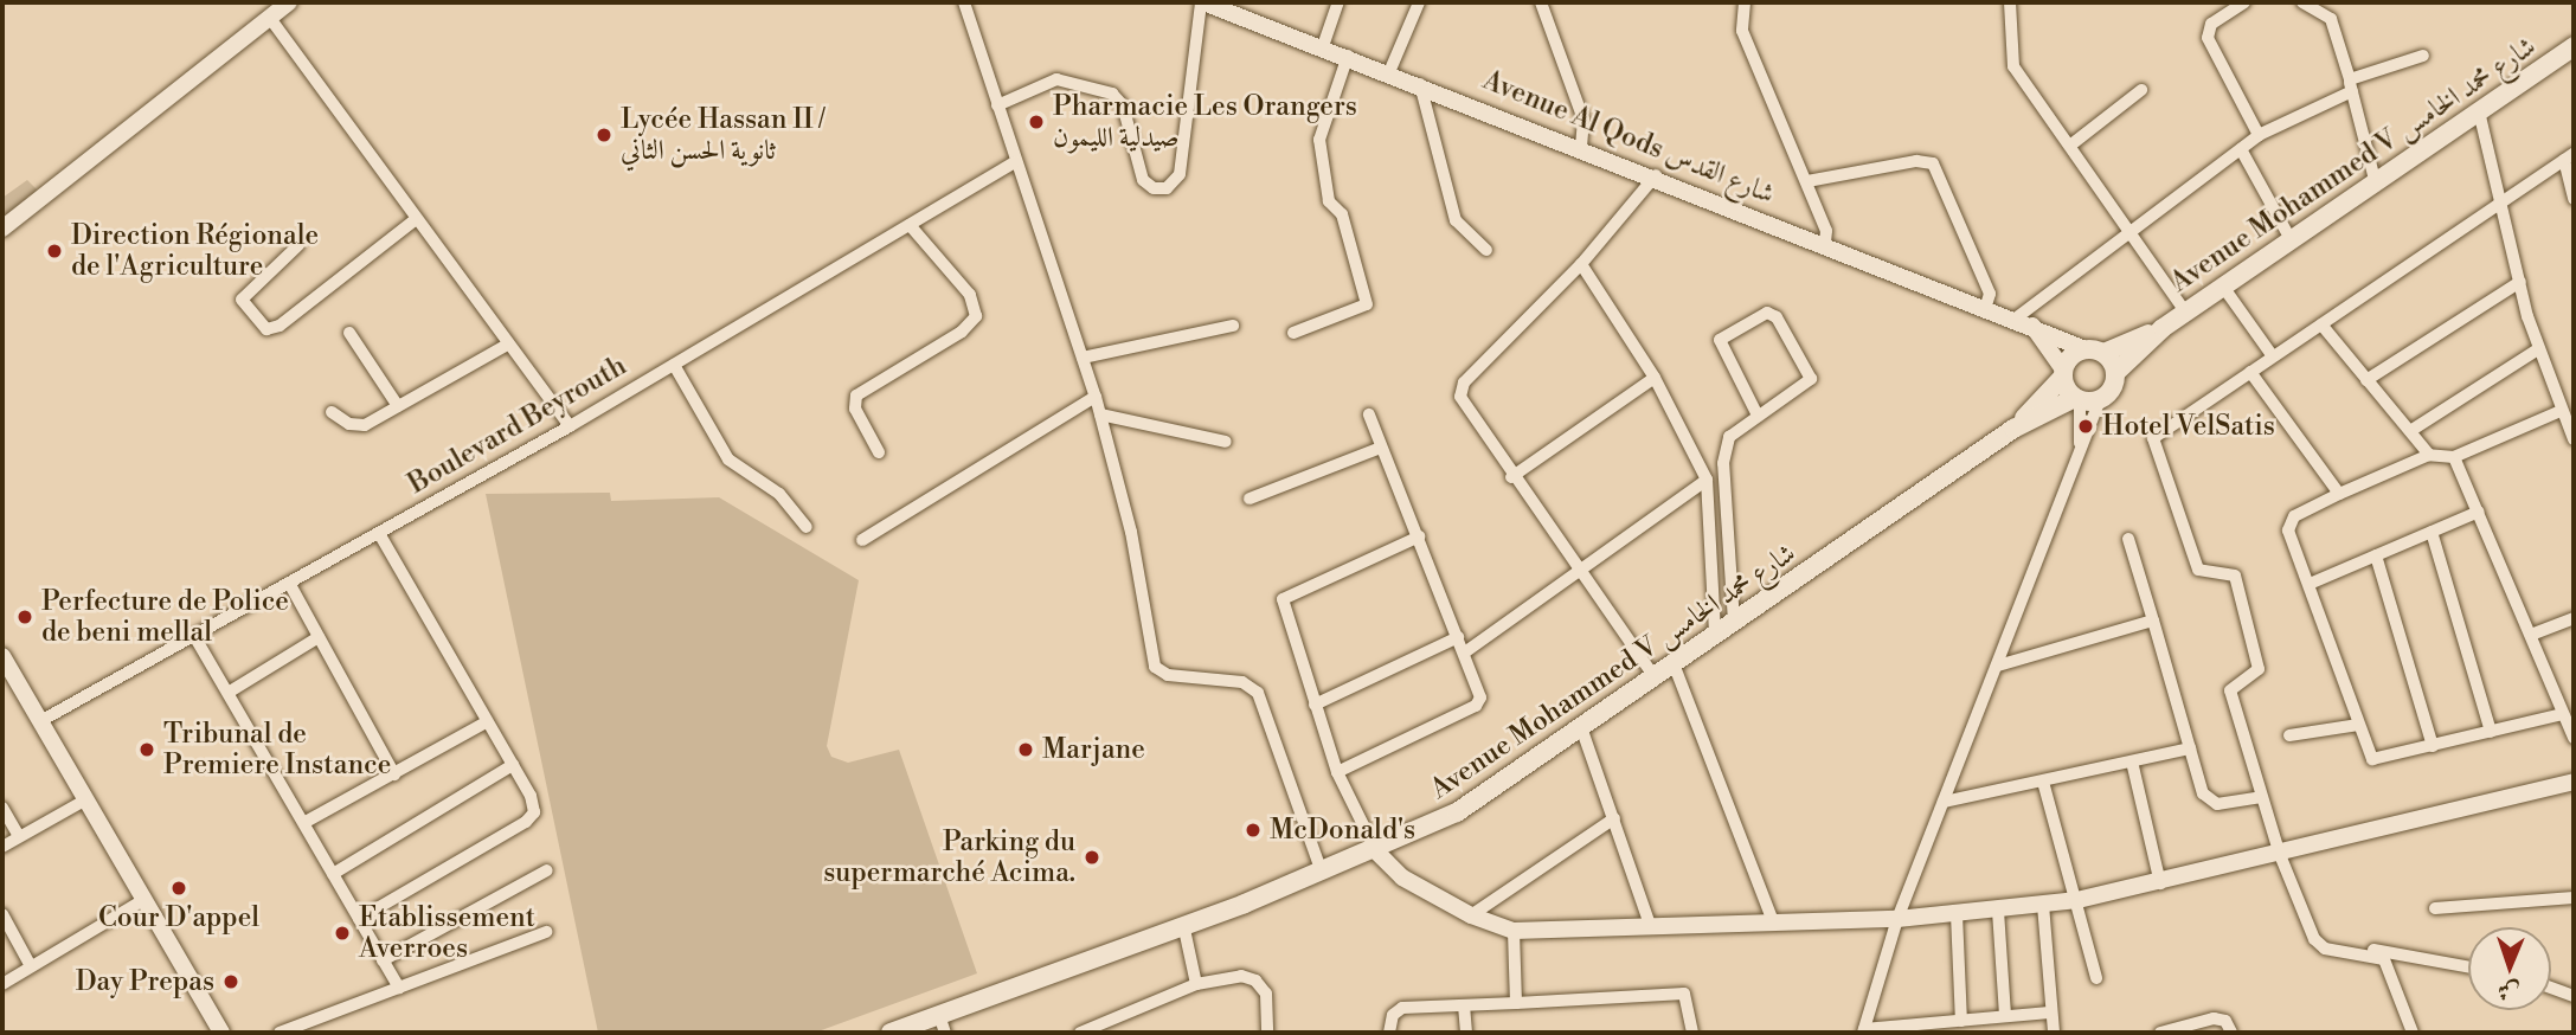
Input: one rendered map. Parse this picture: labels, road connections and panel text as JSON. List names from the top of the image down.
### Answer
{
  "streets": {
    "main road": ["Avenue Mohammed V شارع محمد الخامس"],
    "street": ["Avenue Al Qods شارع القدس", "Boulevard Beyrouth"]
  },
  "crossings": [
    ["Avenue Al Qods شارع القدس", "Avenue Mohammed V شارع محمد الخامس"]
  ],
  "places": [
    "Pharmacie Les Orangers صيدلية الليمون",
    "Lycée Hassan II / ثانوية الحسن الثاني",
    "Direction Régionale de l'Agriculture",
    "Hotel VelSatis",
    "Perfecture de Police de beni mellal",
    "Tribunal de Premiere Instance",
    "Marjane",
    "McDonald's",
    "Parking du supermarché Acima.",
    "Cour D'appel",
    "Etablissement Averroes",
    "Day Prepas"
  ],
  "north": "bottom"
}
